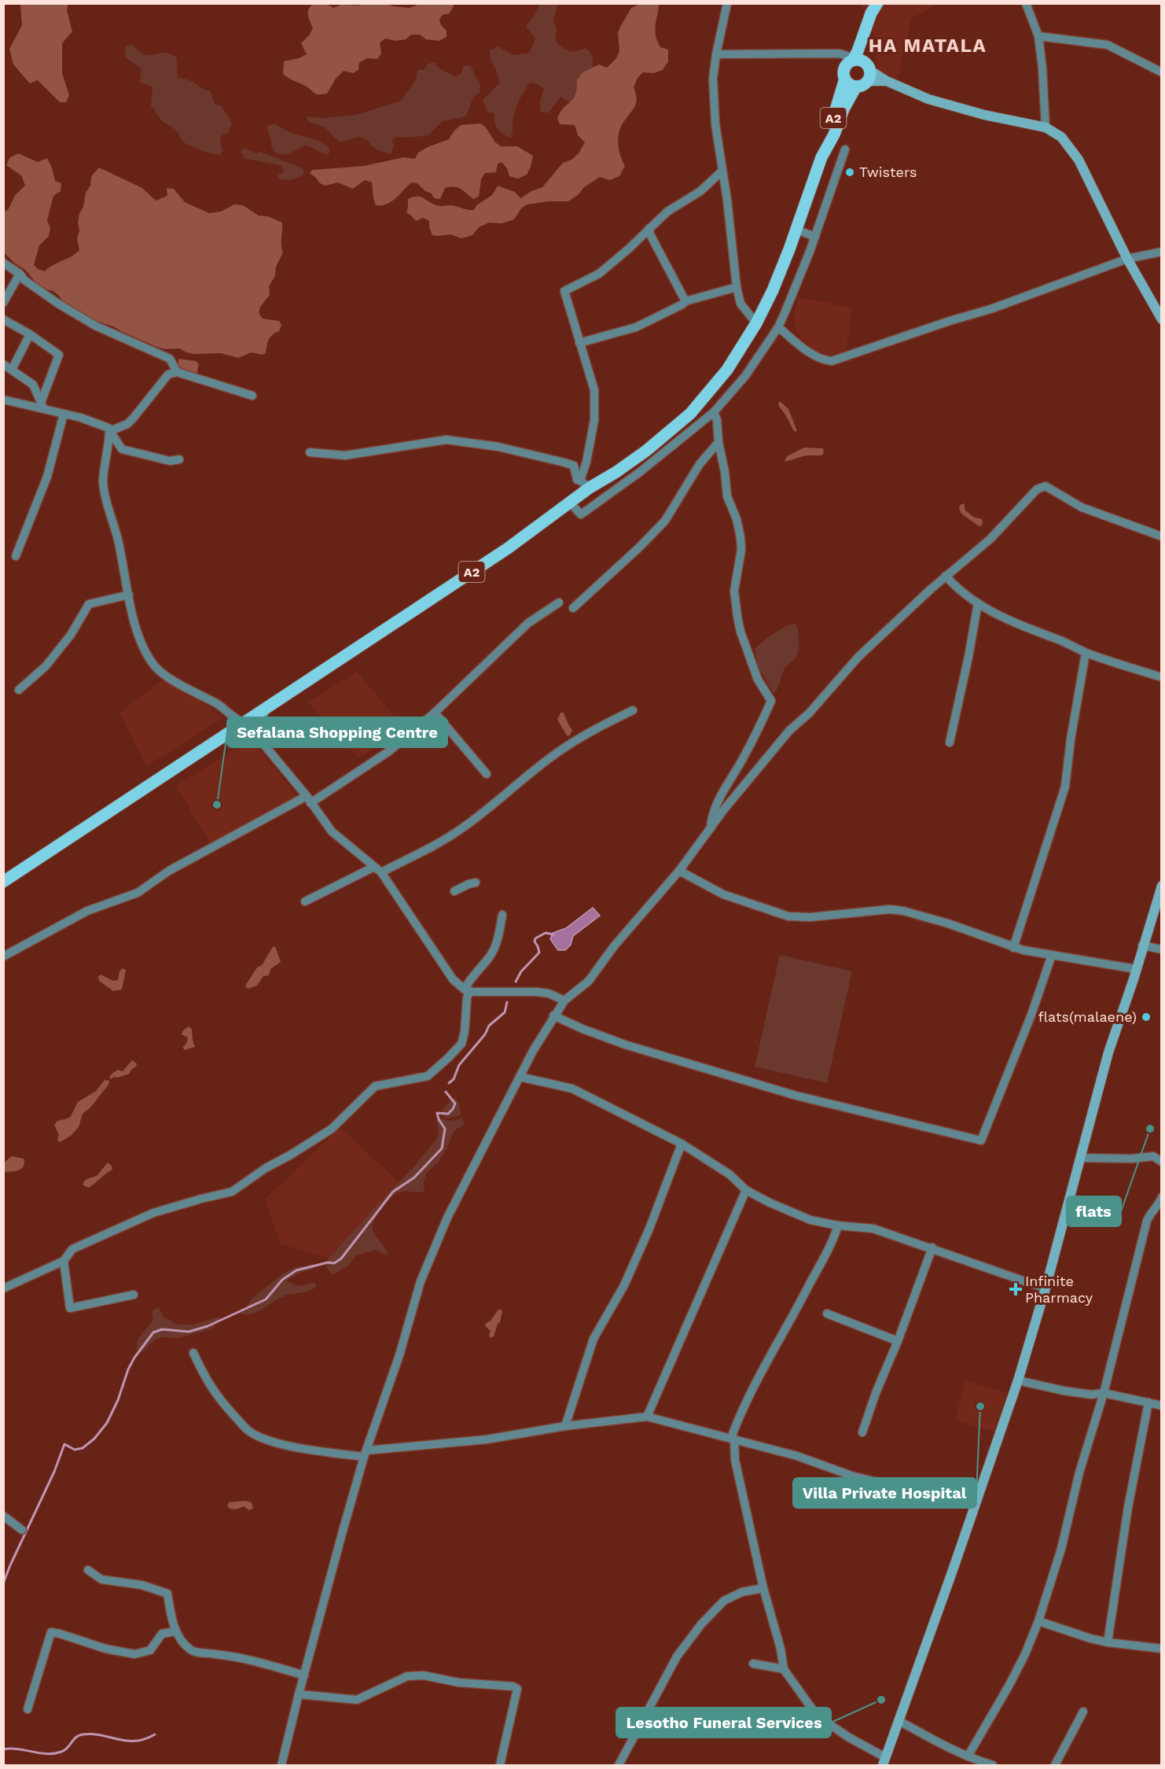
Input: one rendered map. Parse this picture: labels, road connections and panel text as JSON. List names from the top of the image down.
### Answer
{
  "streets": {
    "main road": ["A2"]
  },
  "districts": ["HA MATALA"],
  "places": {
    "other": [
      "Twisters",
      "Sefalana Shopping Centre",
      "flats(malaene)",
      "flats",
      "Villa Private Hospital",
      "Lesotho Funeral Services"
    ],
    "health": ["Infinite Pharmacy"]
  }
}
